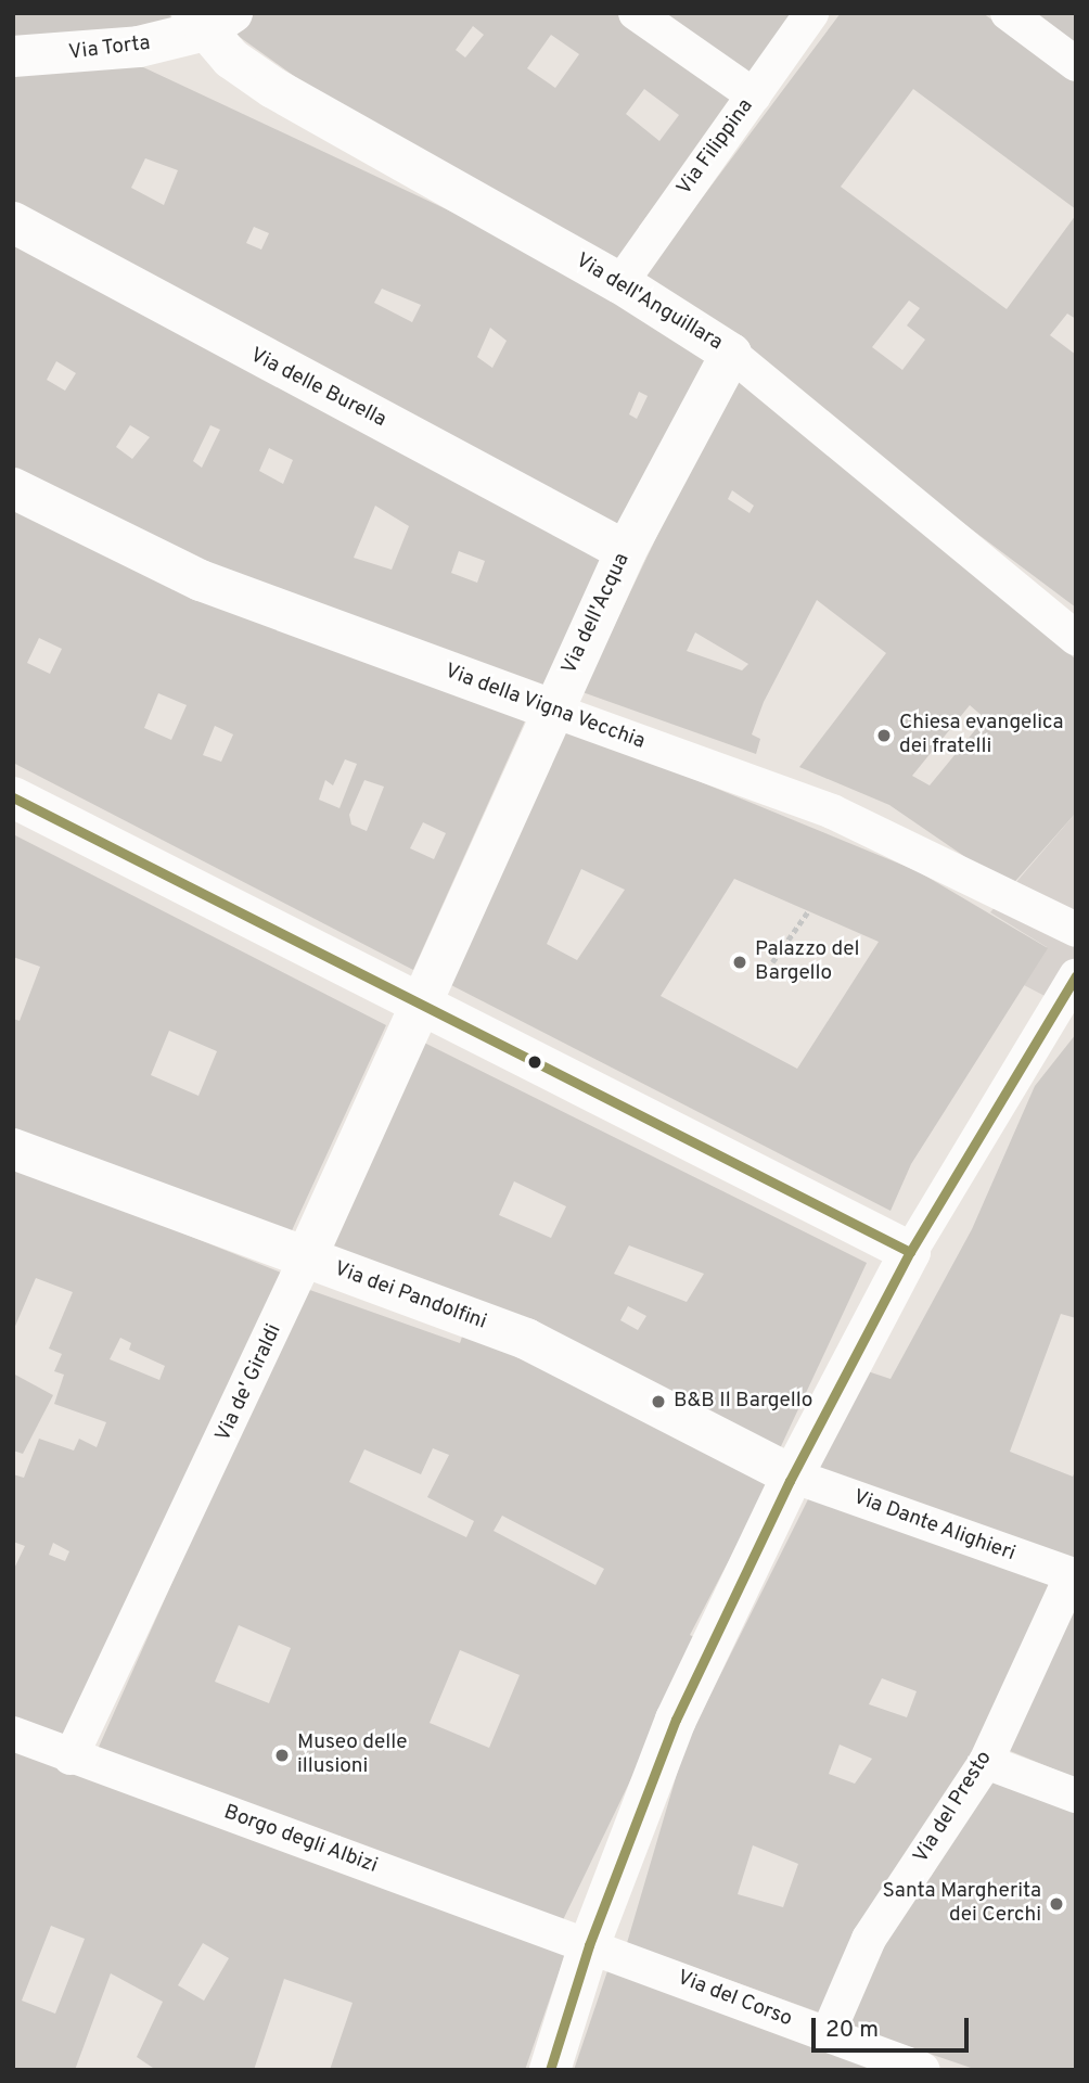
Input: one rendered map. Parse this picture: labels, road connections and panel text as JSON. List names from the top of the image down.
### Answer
{
  "streets": {
    "street": [
      "Via Torta",
      "Via Filippina",
      "Via dell'Anguillara",
      "Via delle Burella",
      "Via dell'Acqua",
      "Via della Vigna Vecchia",
      "Via dei Pandolfini",
      "Via de' Giraldi",
      "Via Dante Alighieri",
      "Via del Presto",
      "Borgo degli Albizi",
      "Via del Corso"
    ]
  },
  "crossings": [
    ["Via Torta", "Via dell'Anguillara"],
    ["Via Filippina", "Via dell'Anguillara"],
    ["Via dell'Anguillara", "Via dell'Acqua"],
    ["Via delle Burella", "Via dell'Acqua"],
    ["Via dell'Acqua", "Via della Vigna Vecchia"],
    ["Via dell'Acqua", "Via de' Giraldi"],
    ["Via dei Pandolfini", "Via de' Giraldi"],
    ["Via dei Pandolfini", "Via Dante Alighieri"],
    ["Via de' Giraldi", "Borgo degli Albizi"],
    ["Via Dante Alighieri", "Via del Presto"],
    ["Via del Presto", "Via del Corso"],
    ["Borgo degli Albizi", "Via del Corso"]
  ],
  "places": [
    "Chiesa evangelica dei fratelli",
    "Palazzo del Bargello",
    "B&B Il Bargello",
    "Museo delle illusioni",
    "Santa Margherita dei Cerchi"
  ],
  "scale_bar": "20 m"
}
